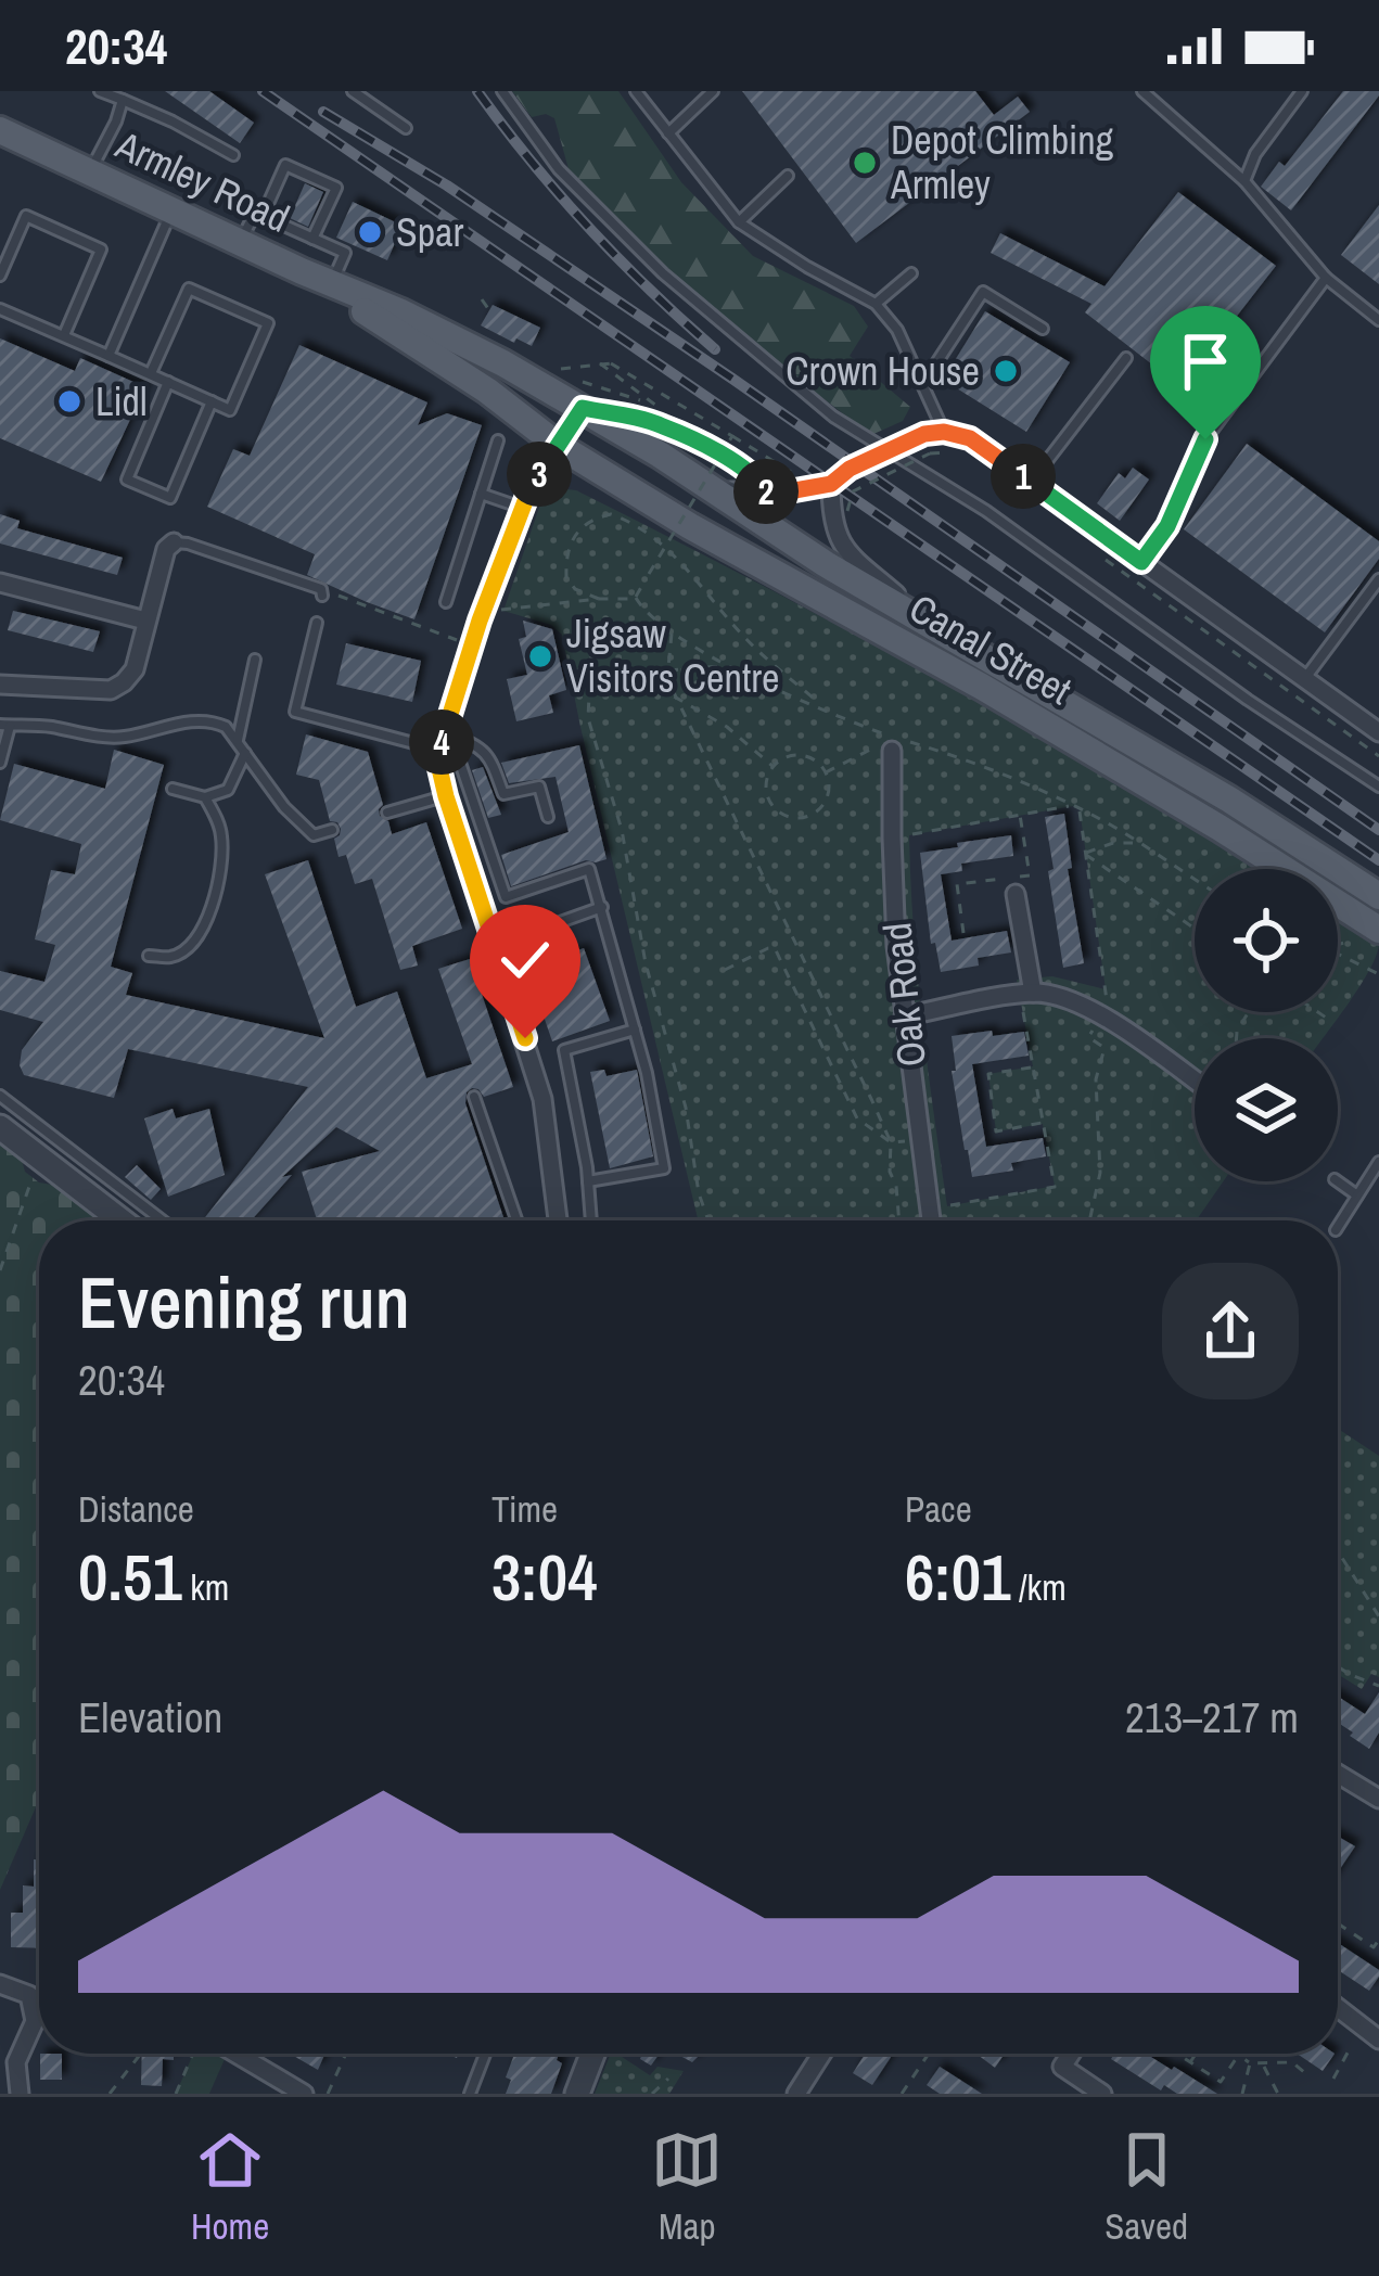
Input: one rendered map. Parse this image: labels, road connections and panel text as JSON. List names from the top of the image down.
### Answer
{
  "streets": {
    "main road": ["Armley Road", "Canal Street"],
    "street": ["Oak Road"]
  },
  "crossings": [
    ["Armley Road", "Canal Street"]
  ],
  "places": [
    "Depot Climbing Armley",
    "Spar",
    "Crown House",
    "Lidl",
    "Jigsaw Visitors Centre"
  ],
  "page": {
    "status": "20:34",
    "pins": [
      "3",
      "1",
      "2",
      "4"
    ],
    "heading": ["Evening run", "20:34"],
    "stats": [
      ["Distance", "0.51 km"],
      ["Time", "3:04"],
      ["Pace", "6:01 /km"]
    ],
    "chart": ["Elevation", "213–217 m"],
    "tabs": ["Home", "Map", "Saved"]
  }
}
